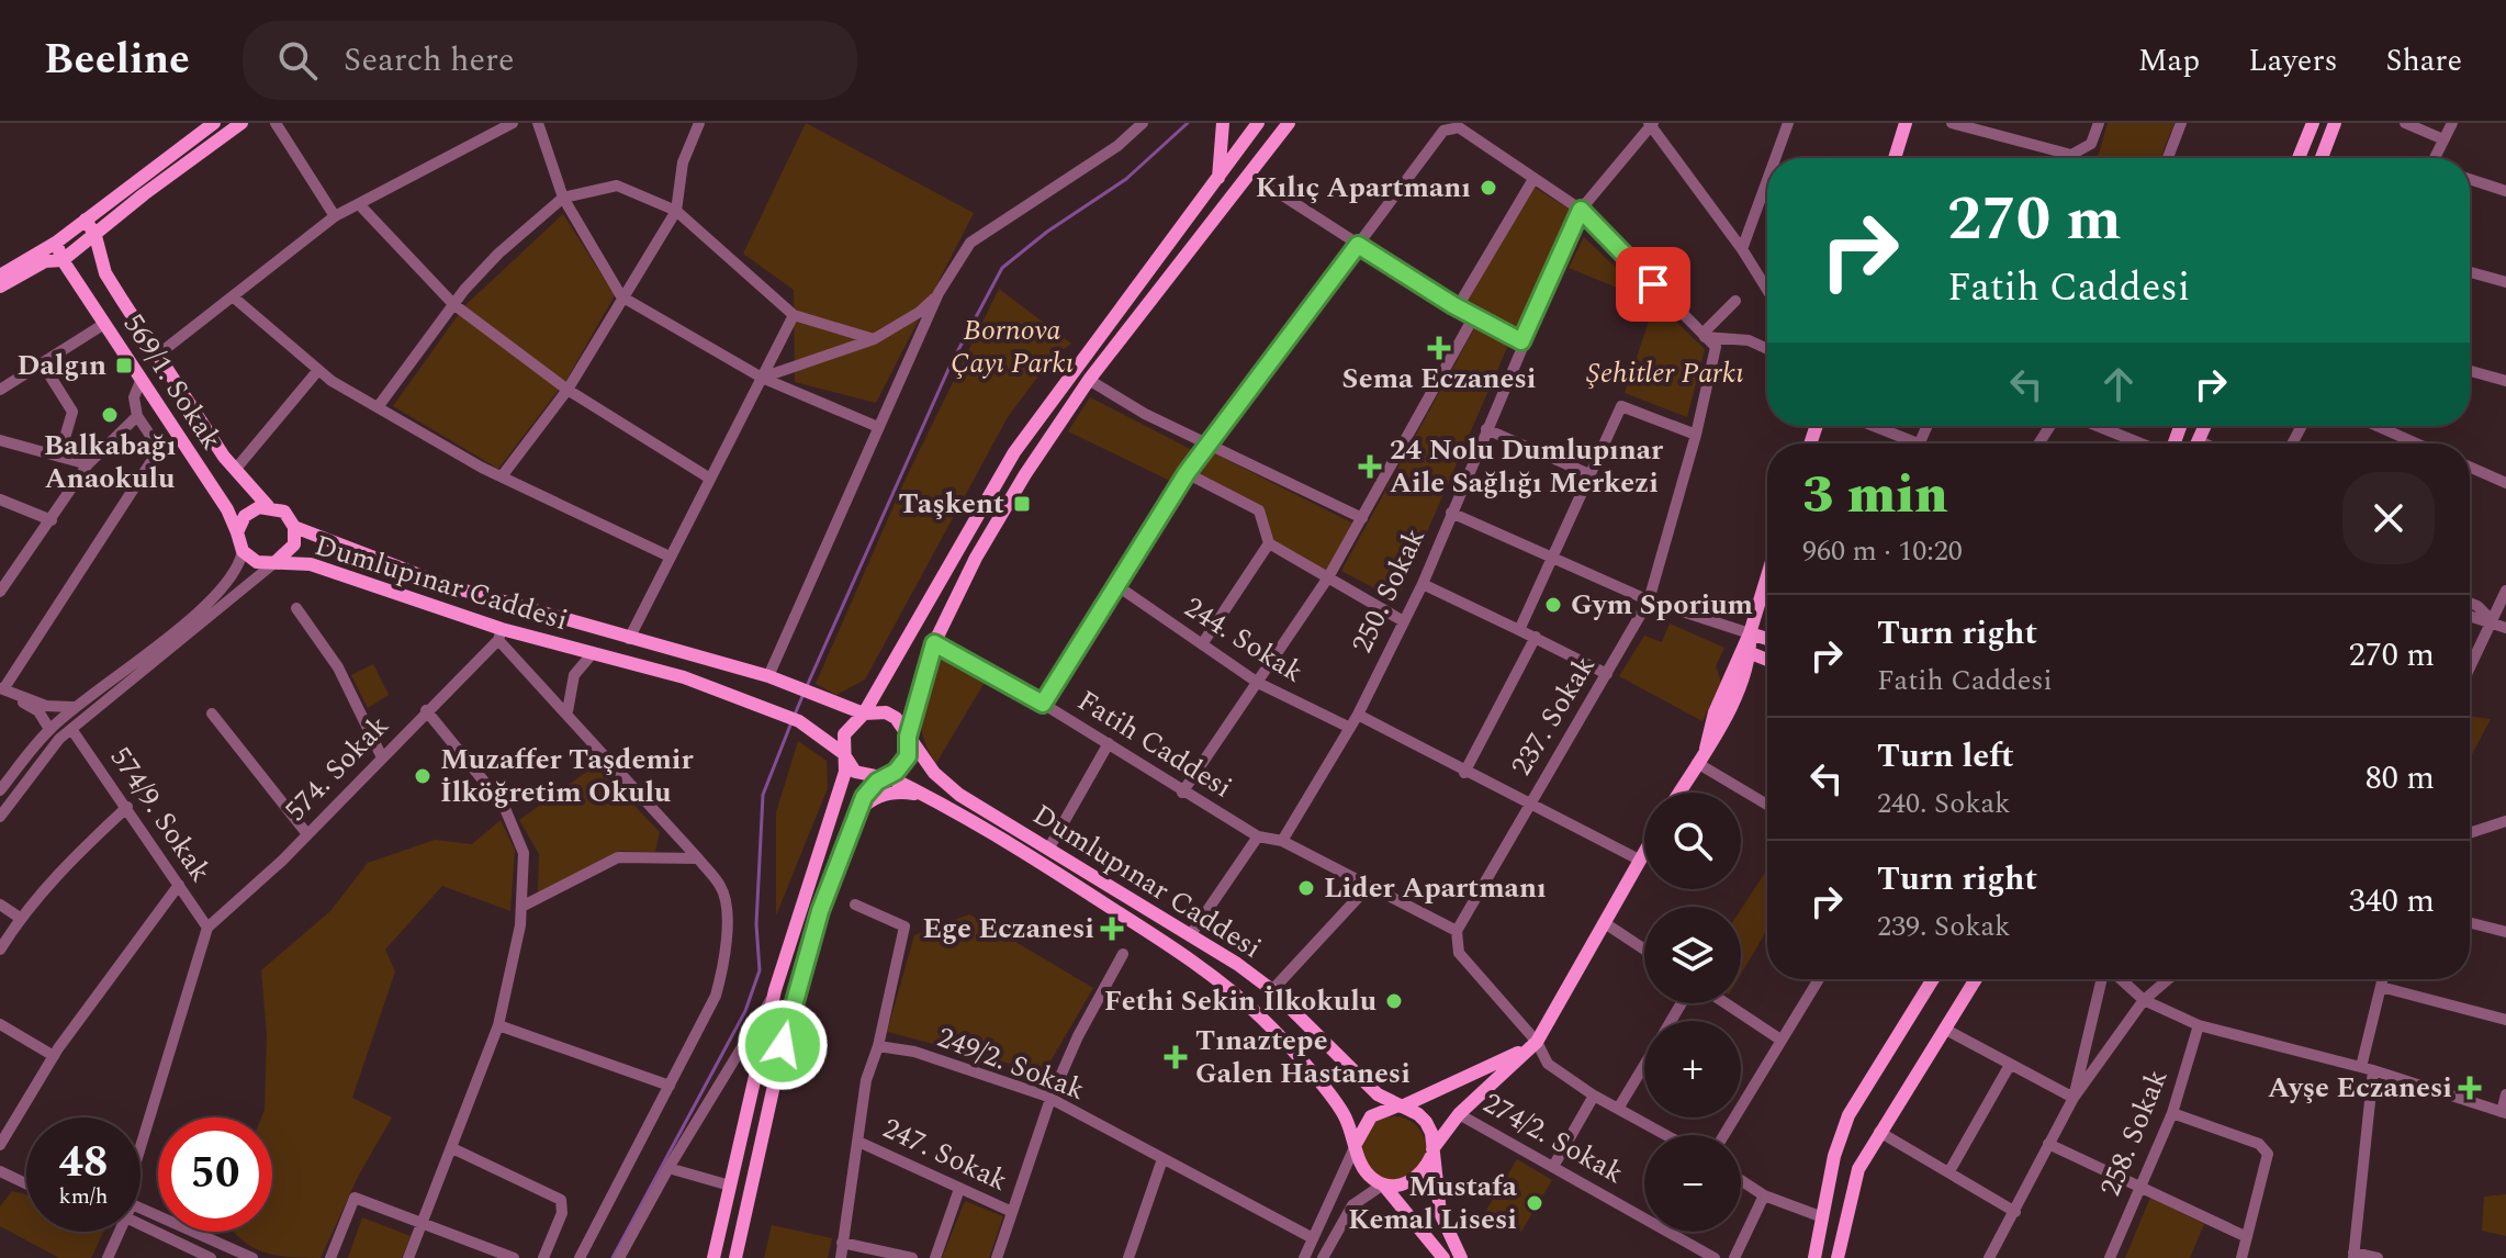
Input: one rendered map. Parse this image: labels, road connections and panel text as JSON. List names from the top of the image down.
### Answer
{
  "streets": {
    "main road": ["569/1. Sokak", "Dumlupınar Caddesi"],
    "street": [
      "250. Sokak",
      "244. Sokak",
      "237. Sokak",
      "Fatih Caddesi",
      "574. Sokak",
      "574/9. Sokak",
      "249/2. Sokak",
      "258. Sokak",
      "274/2. Sokak",
      "247. Sokak"
    ]
  },
  "crossings": [
    ["569/1. Sokak", "Dumlupınar Caddesi"],
    ["Dumlupınar Caddesi", "574. Sokak"],
    ["Dumlupınar Caddesi", "574/9. Sokak"],
    ["250. Sokak", "244. Sokak"],
    ["250. Sokak", "Fatih Caddesi"],
    ["237. Sokak", "Fatih Caddesi"],
    ["574. Sokak", "574/9. Sokak"]
  ],
  "parks": ["Bornova Çayı Parkı", "Şehitler Parkı"],
  "places": {
    "other": [
      "Kılıç Apartmanı",
      "Balkabağı Anaokulu",
      "Gym Sporium",
      "Muzaffer Taşdemir İlköğretim Okulu",
      "Lider Apartmanı",
      "Fethi Sekin İlkokulu",
      "Mustafa Kemal Lisesi"
    ],
    "health": [
      "Sema Eczanesi",
      "24 Nolu Dumlupınar Aile Sağlığı Merkezi",
      "Ege Eczanesi",
      "Tınaztepe Galen Hastanesi",
      "Ayşe Eczanesi"
    ],
    "transit": ["Dalgın", "Taşkent"]
  },
  "page": {
    "header": "Beeline",
    "search": "Search here",
    "nav": ["Map", "Layers", "Share"],
    "turn": ["270 m", "Fatih Caddesi"],
    "heading": ["3 min", "960 m · 10:20"],
    "list": [
      {
        "name": "Turn right",
        "note": "Fatih Caddesi",
        "value": "270 m"
      },
      {
        "name": "Turn left",
        "note": "240. Sokak",
        "value": "80 m"
      },
      {
        "name": "Turn right",
        "note": "239. Sokak",
        "value": "340 m"
      }
    ],
    "map_buttons": ["+", "−"],
    "speed": "48 km/h",
    "limit": "50"
  }
}
